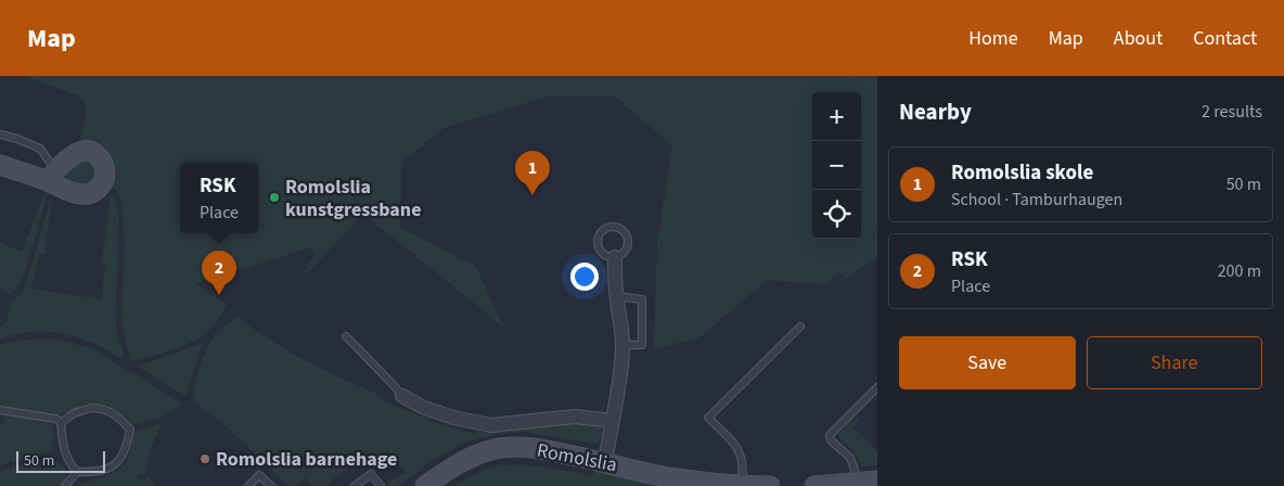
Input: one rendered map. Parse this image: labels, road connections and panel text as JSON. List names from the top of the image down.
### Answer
{
  "streets": {
    "street": ["Romolslia"]
  },
  "places": ["Romolslia kunstgressbane", "Romolslia barnehage"],
  "scale_bar": "50 m",
  "page": {
    "header": "Map",
    "nav": [
      "Home",
      "Map",
      "About",
      "Contact"
    ],
    "heading": ["Nearby", "2 results"],
    "map_buttons": ["+", "−"],
    "list": [
      {
        "mark": "1",
        "name": "Romolslia skole",
        "note": "School · Tamburhaugen",
        "value": "50 m"
      },
      {
        "mark": "2",
        "name": "RSK",
        "note": "Place",
        "value": "200 m"
      }
    ],
    "pins": ["1", "2"],
    "popup": ["RSK", "Place"],
    "buttons": ["Save", "Share"],
    "scale": "50 m"
  }
}
